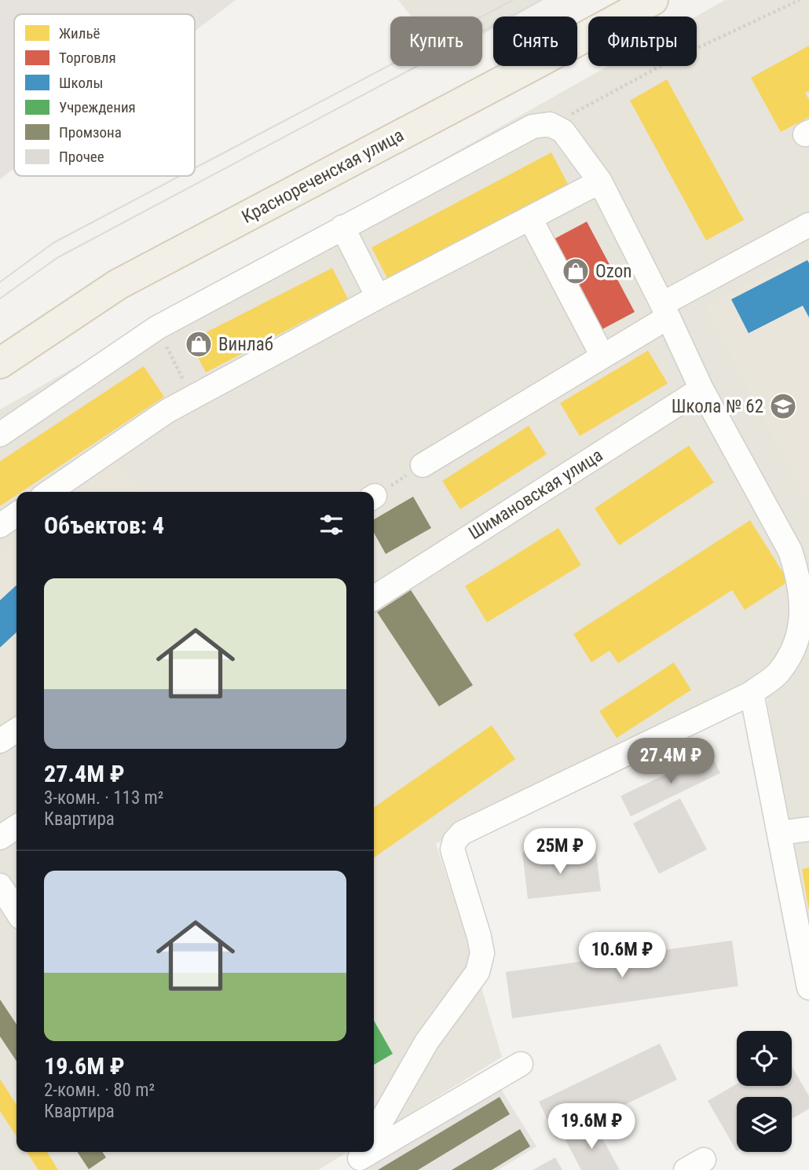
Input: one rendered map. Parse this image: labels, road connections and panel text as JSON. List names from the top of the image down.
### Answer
{
  "streets": {
    "main road": ["Краснореченская улица"],
    "lane": ["Шимановская улица"]
  },
  "places": {
    "shop": ["Ozon", "Винлаб"],
    "school or university": ["Школа № 62"]
  },
  "legend": [
    "Жильё",
    "Торговля",
    "Школы",
    "Учреждения",
    "Промзона",
    "Прочее"
  ],
  "page": {
    "chip": ["Купить", "Снять", "Фильтры"],
    "heading": "Объектов: 4",
    "list": [
      {
        "name": "27.4M ₽",
        "note": "3-комн. · 113 m² · Квартира"
      },
      {
        "name": "19.6M ₽",
        "note": "2-комн. · 80 m² · Квартира"
      }
    ],
    "price": [
      "27.4M ₽",
      "25M ₽",
      "10.6M ₽",
      "19.6M ₽"
    ]
  }
}
